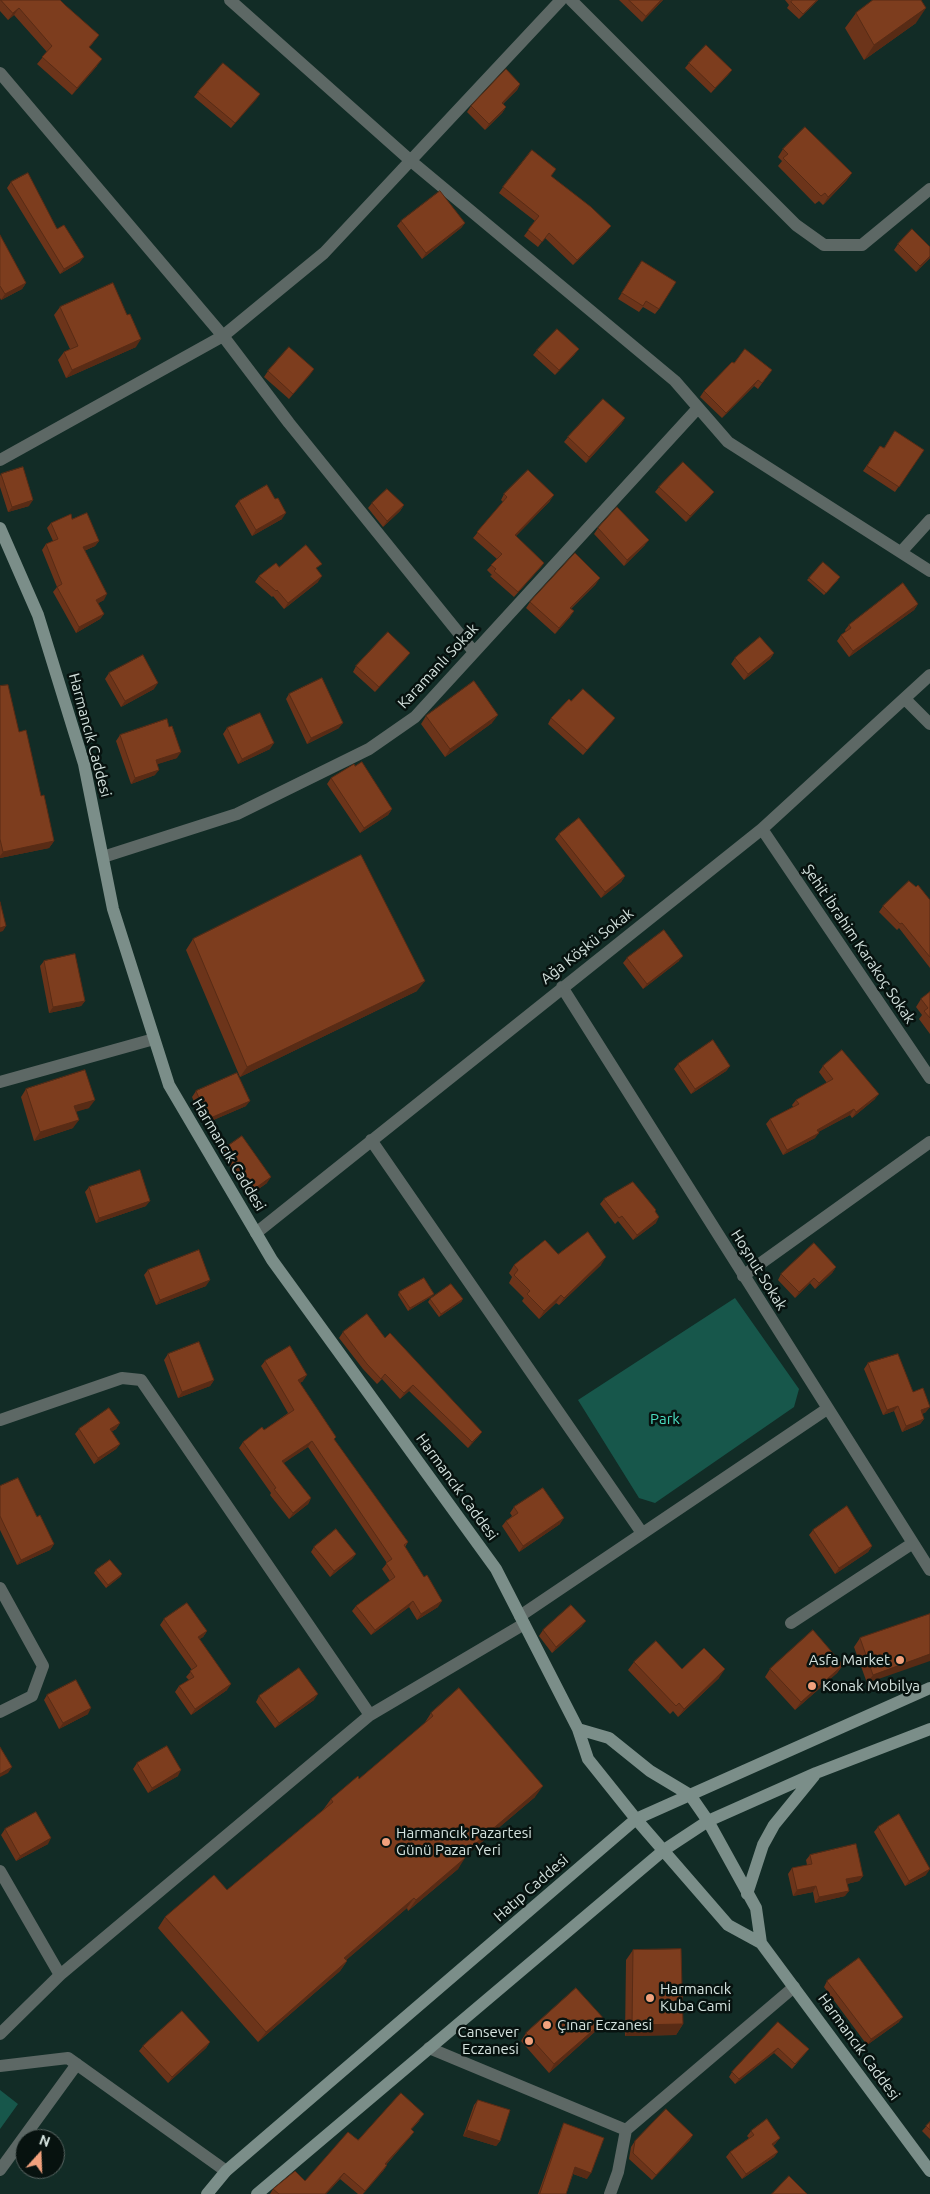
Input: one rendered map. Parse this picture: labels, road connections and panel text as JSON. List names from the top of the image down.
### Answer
{
  "streets": {
    "street": [
      "Karamanlı Sokak",
      "Harmancık Caddesi",
      "Şehit İbrahim Karakoç Sokak",
      "Ağa Köşkü Sokak",
      "Hoşnut Sokak",
      "Hatıp Caddesi"
    ]
  },
  "crossings": [
    ["Karamanlı Sokak", "Harmancık Caddesi"],
    ["Harmancık Caddesi", "Ağa Köşkü Sokak"],
    ["Harmancık Caddesi", "Hatıp Caddesi"],
    ["Şehit İbrahim Karakoç Sokak", "Ağa Köşkü Sokak"],
    ["Ağa Köşkü Sokak", "Hoşnut Sokak"]
  ],
  "parks": ["Park"],
  "places": [
    "Asfa Market",
    "Konak Mobilya",
    "Harmancık Pazartesi Günü Pazar Yeri",
    "Harmancık Kuba Cami",
    "Çınar Eczanesi",
    "Cansever Eczanesi"
  ],
  "north": "top"
}
